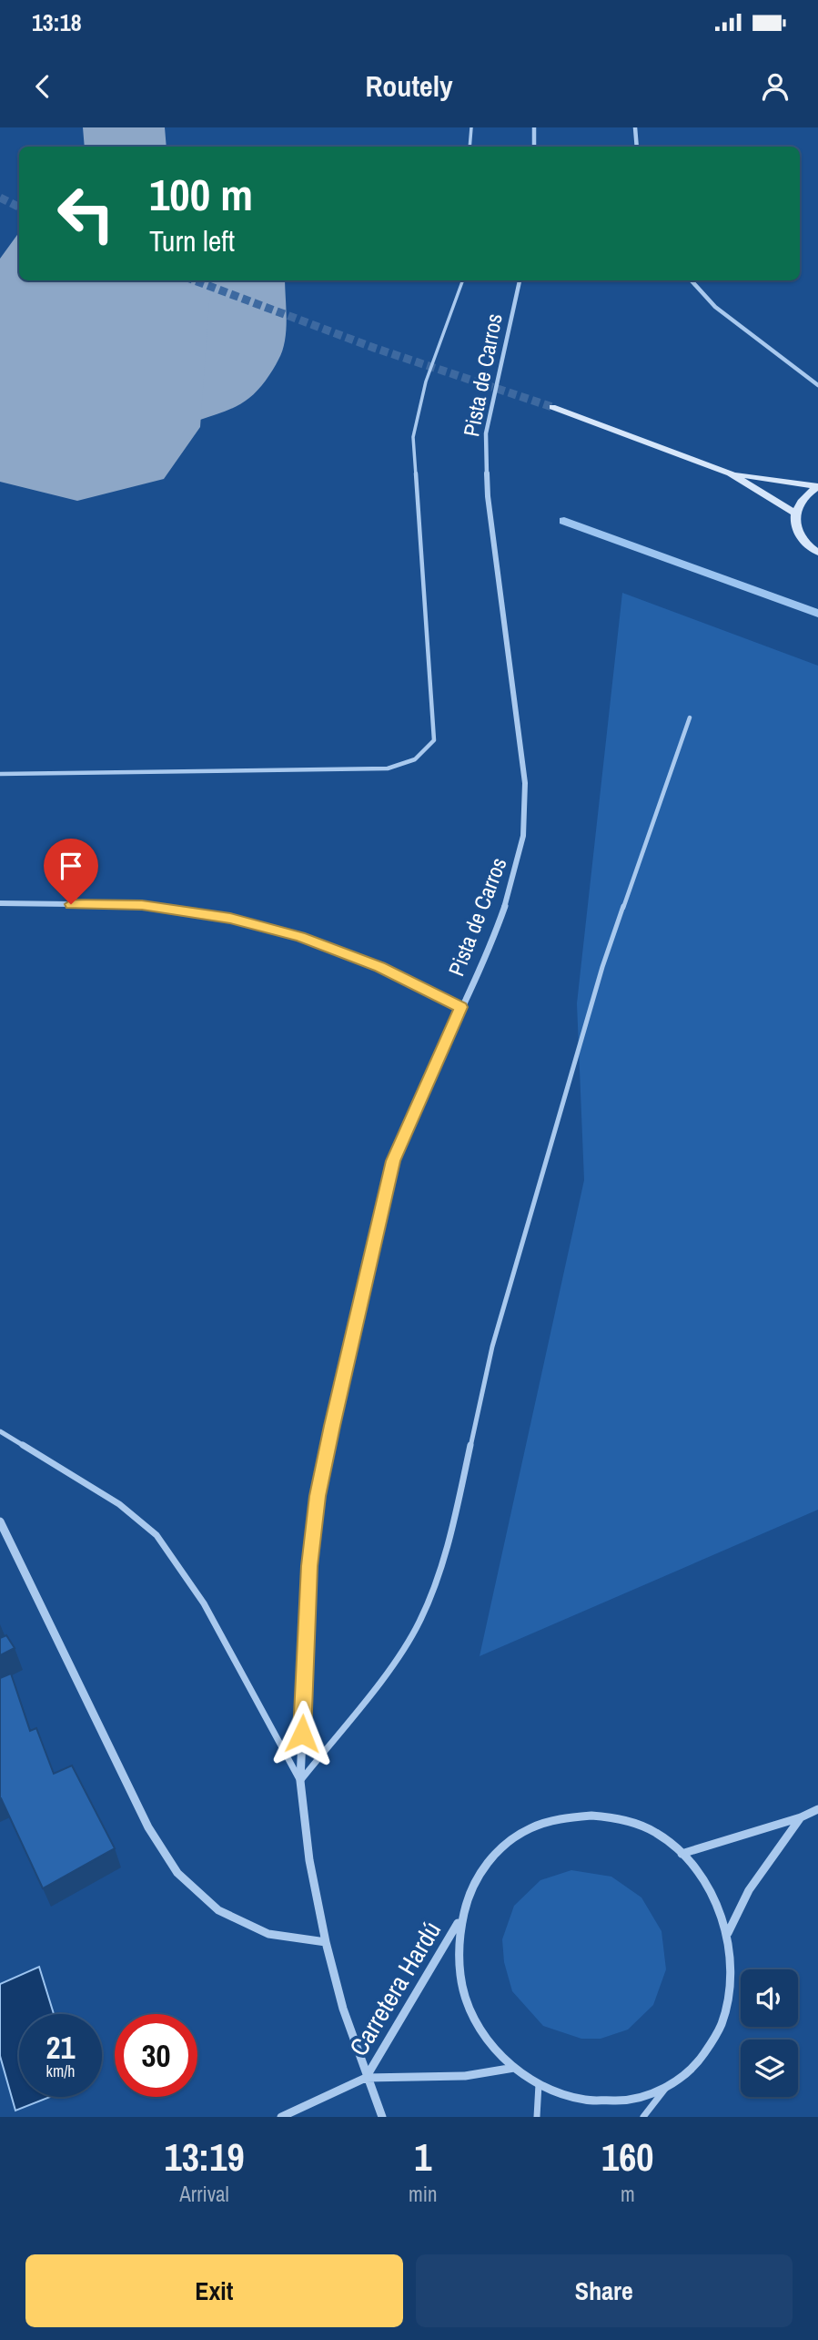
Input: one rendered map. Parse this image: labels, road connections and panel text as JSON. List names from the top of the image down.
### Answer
{
  "streets": {
    "street": ["Pista de Carros", "Carretera Hardú"]
  },
  "crossings": [
    ["Pista de Carros", "Carretera Hardú"]
  ],
  "page": {
    "status": "13:18",
    "header": "Routely",
    "turn": ["100 m", "Turn left"],
    "speed": "21 km/h",
    "limit": "30",
    "eta": [
      "13:19",
      "Arrival",
      "1",
      "min",
      "160",
      "m"
    ],
    "buttons": ["Exit", "Share"]
  }
}
